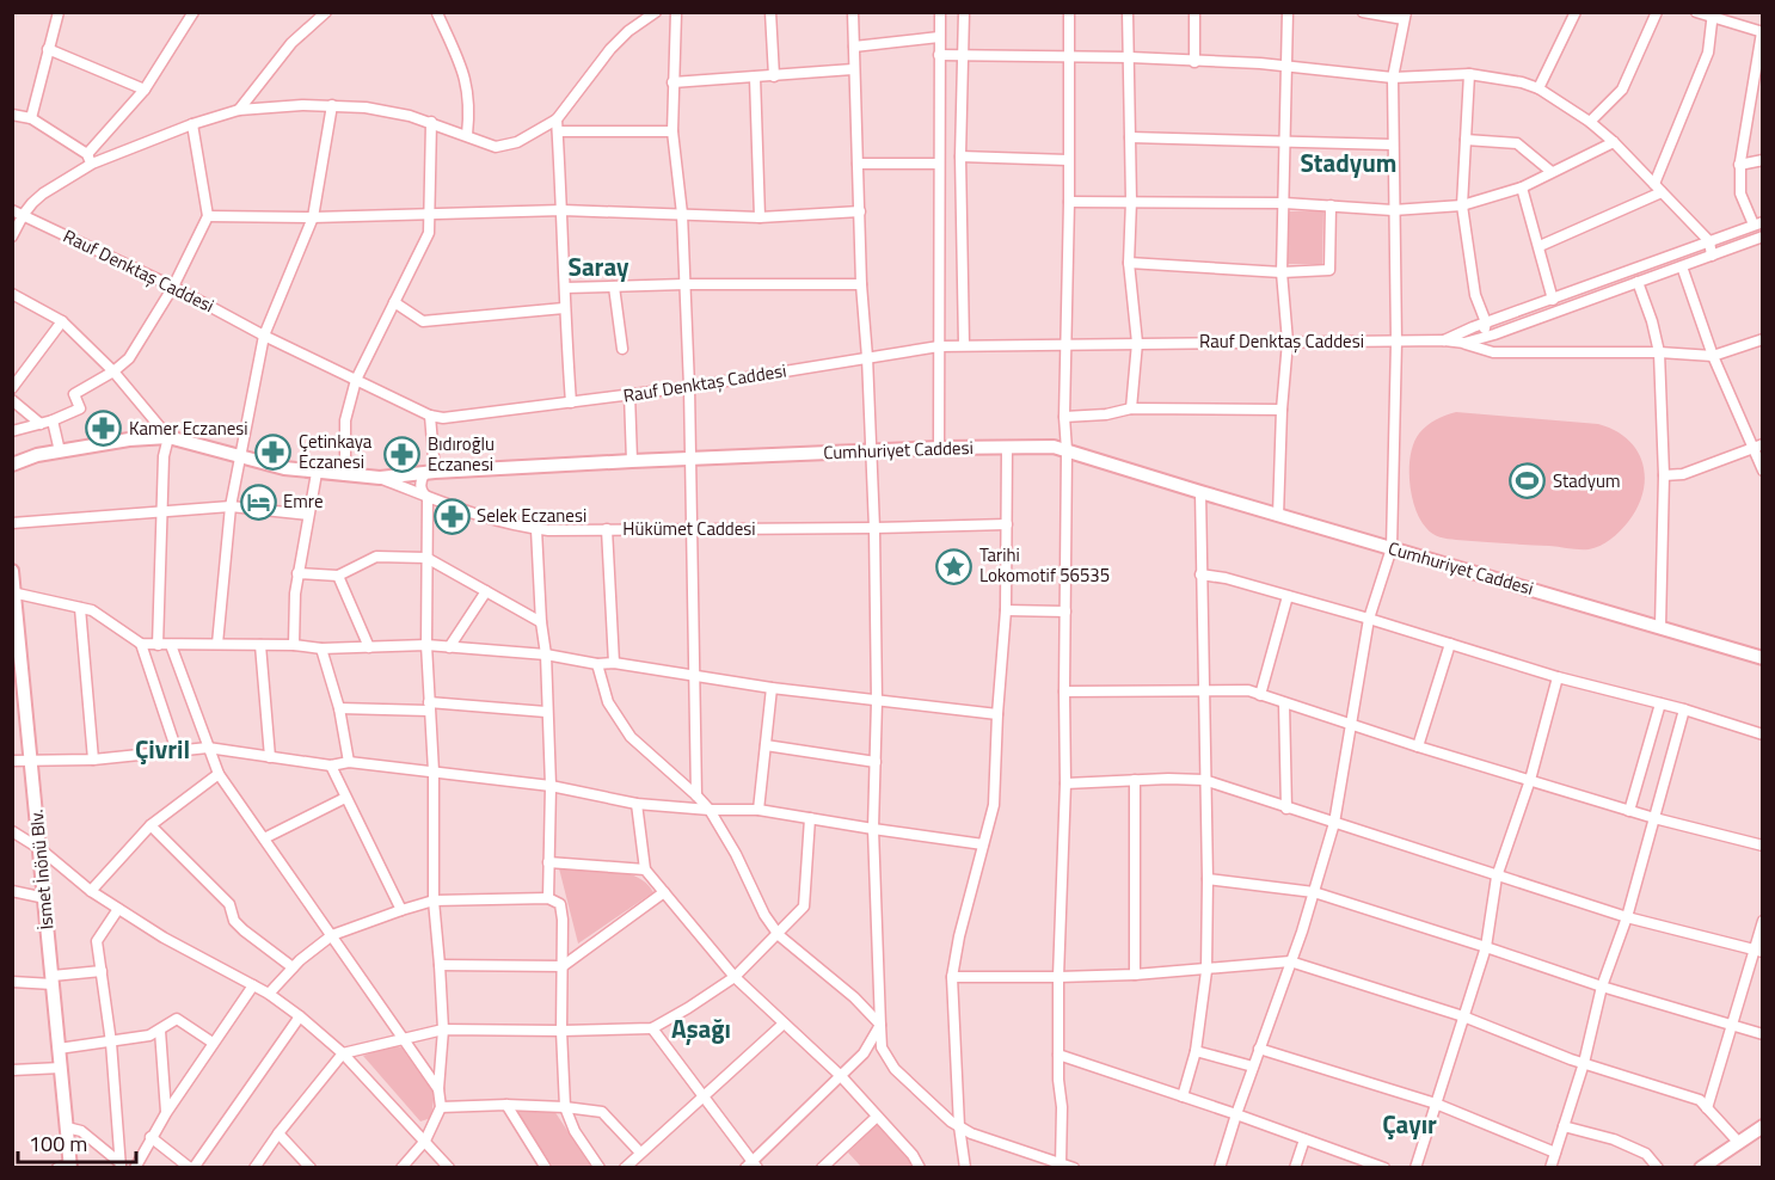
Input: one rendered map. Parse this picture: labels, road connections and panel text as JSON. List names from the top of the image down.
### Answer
{
  "streets": {
    "main road": ["Cumhuriyet Caddesi", "İsmet İnönü Blv."],
    "street": ["Rauf Denktaş Caddesi", "Hükümet Caddesi"]
  },
  "crossings": [
    ["Cumhuriyet Caddesi", "Hükümet Caddesi"]
  ],
  "districts": [
    "Stadyum",
    "Saray",
    "Çivril",
    "Aşağı",
    "Çayır"
  ],
  "places": {
    "pharmacy": [
      "Kamer Eczanesi",
      "Çetinkaya Eczanesi",
      "Bıdıroğlu Eczanesi",
      "Selek Eczanesi"
    ],
    "sports": ["Stadyum"],
    "hotel": ["Emre"],
    "place": ["Tarihi Lokomotif 56535"]
  },
  "scale_bar": "100 m"
}
